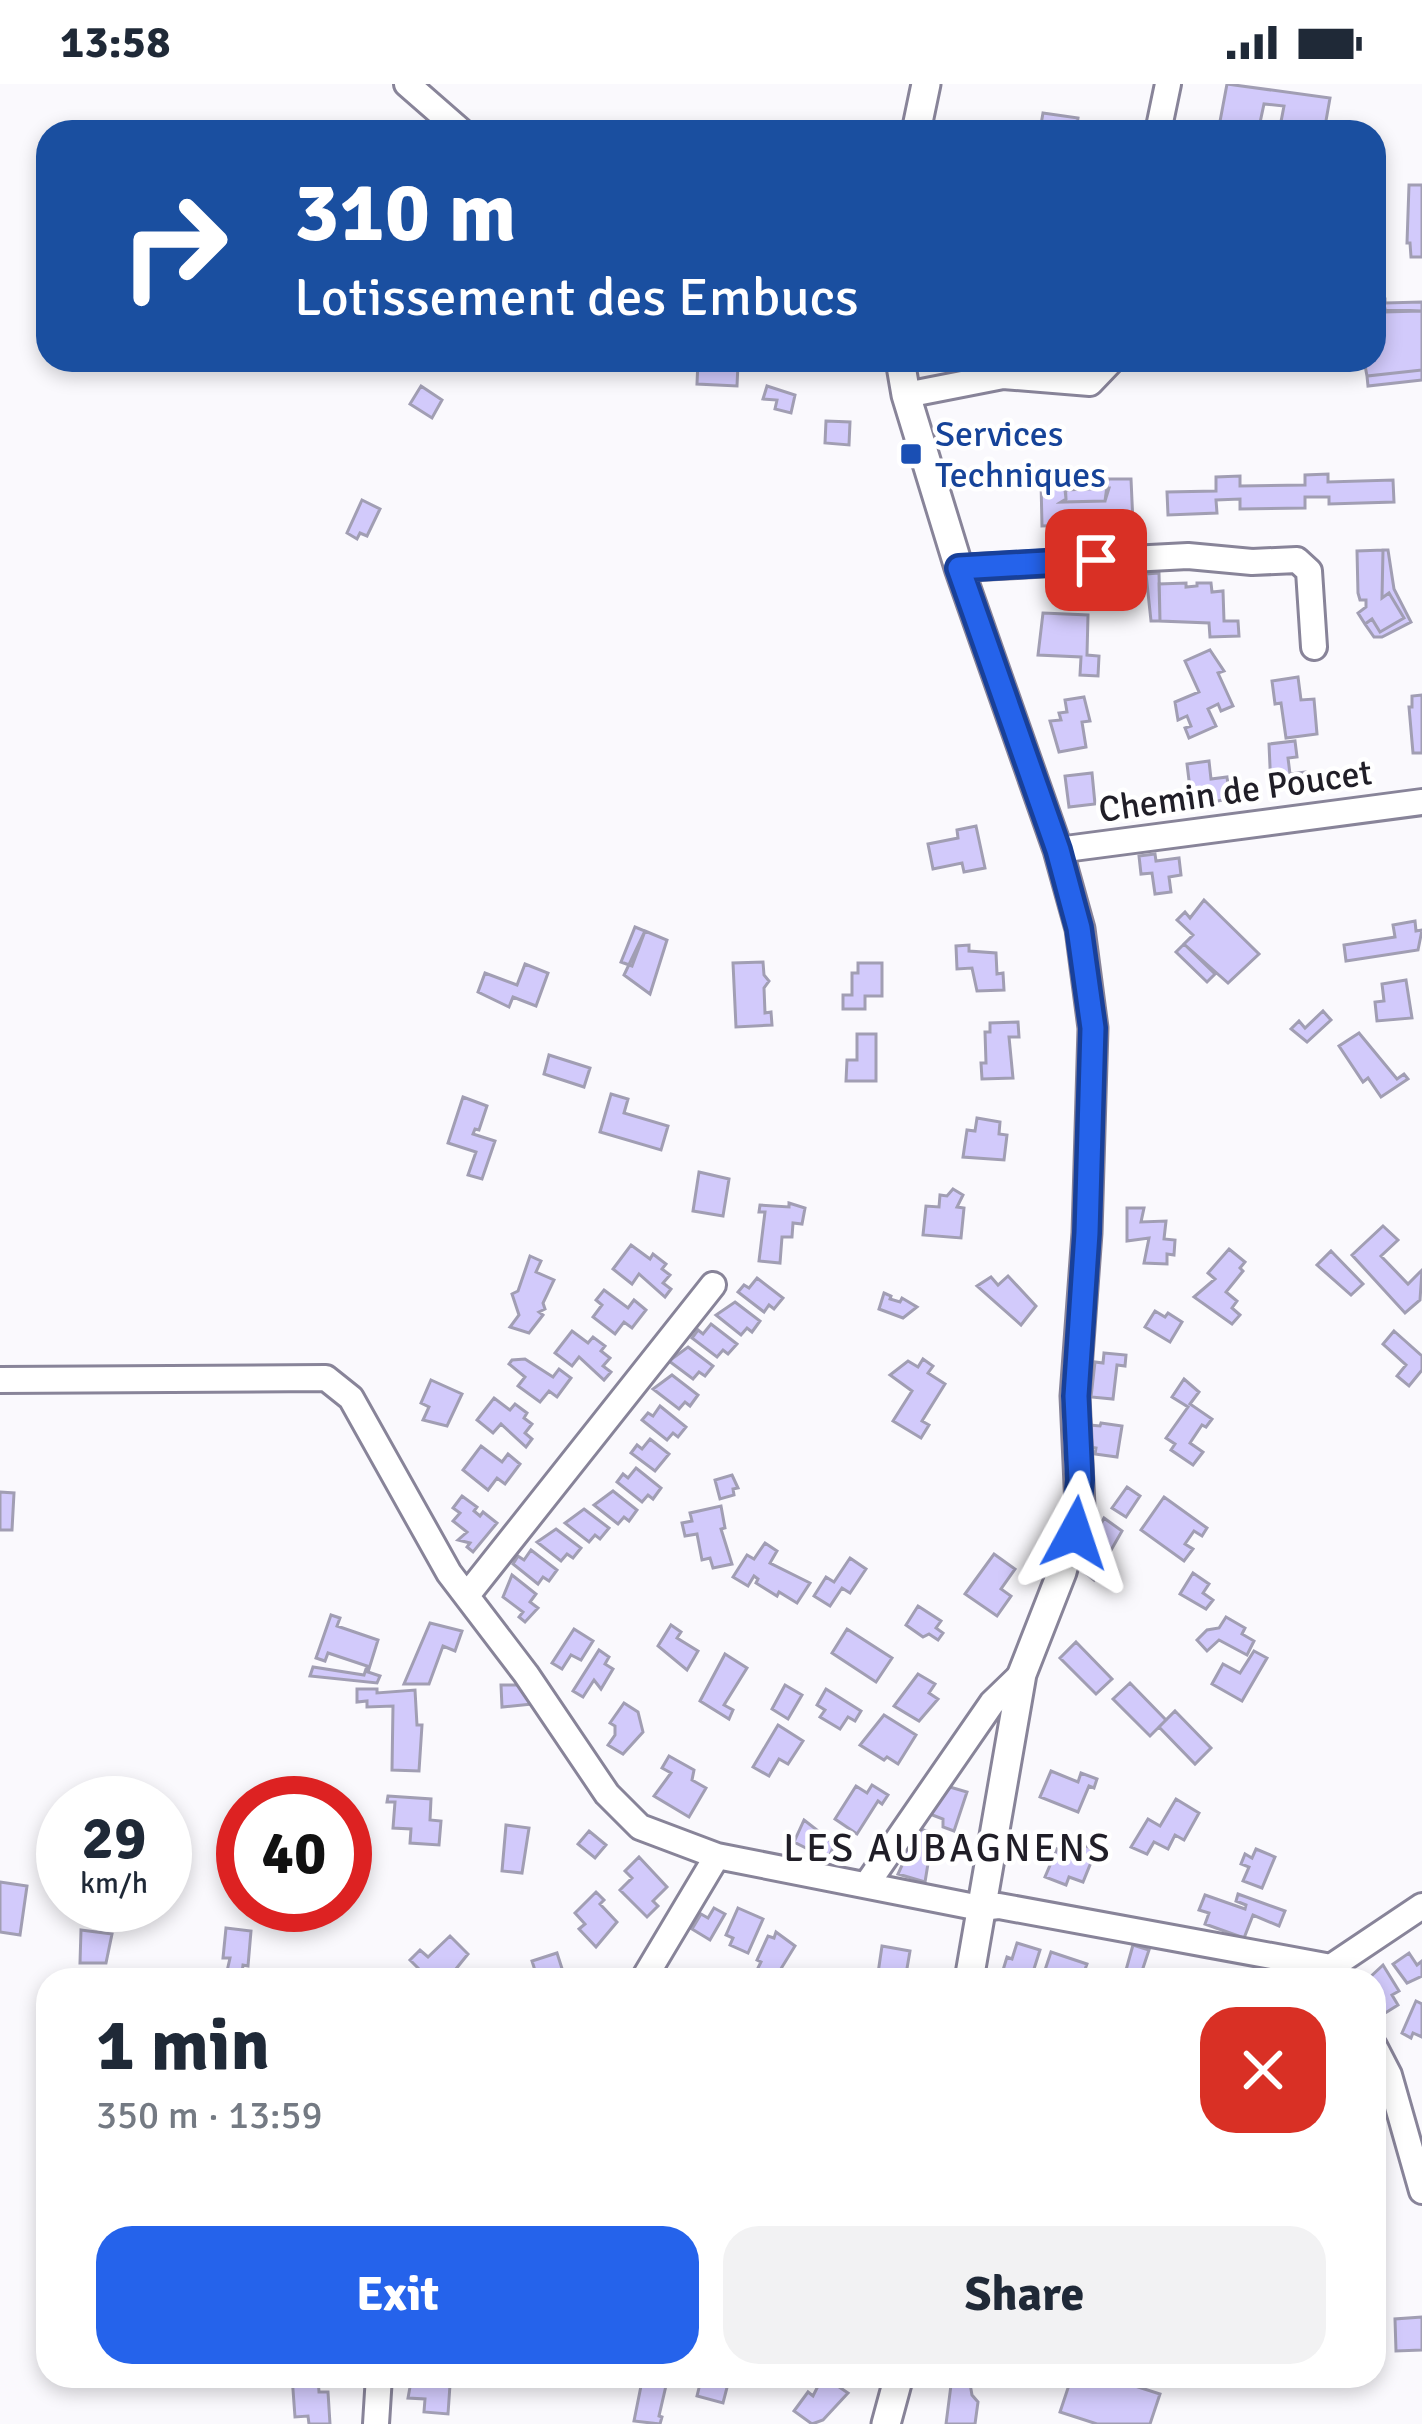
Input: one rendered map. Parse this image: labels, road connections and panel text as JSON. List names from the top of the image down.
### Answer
{
  "streets": {
    "street": ["Chemin de Poucet"]
  },
  "districts": ["LES AUBAGNENS"],
  "places": {
    "transit": ["Services Techniques"]
  },
  "page": {
    "status": "13:58",
    "turn": ["310 m", "Lotissement des Embucs"],
    "speed": "29 km/h",
    "limit": "40",
    "heading": ["1 min", "350 m · 13:59"],
    "buttons": ["Exit", "Share"]
  }
}
